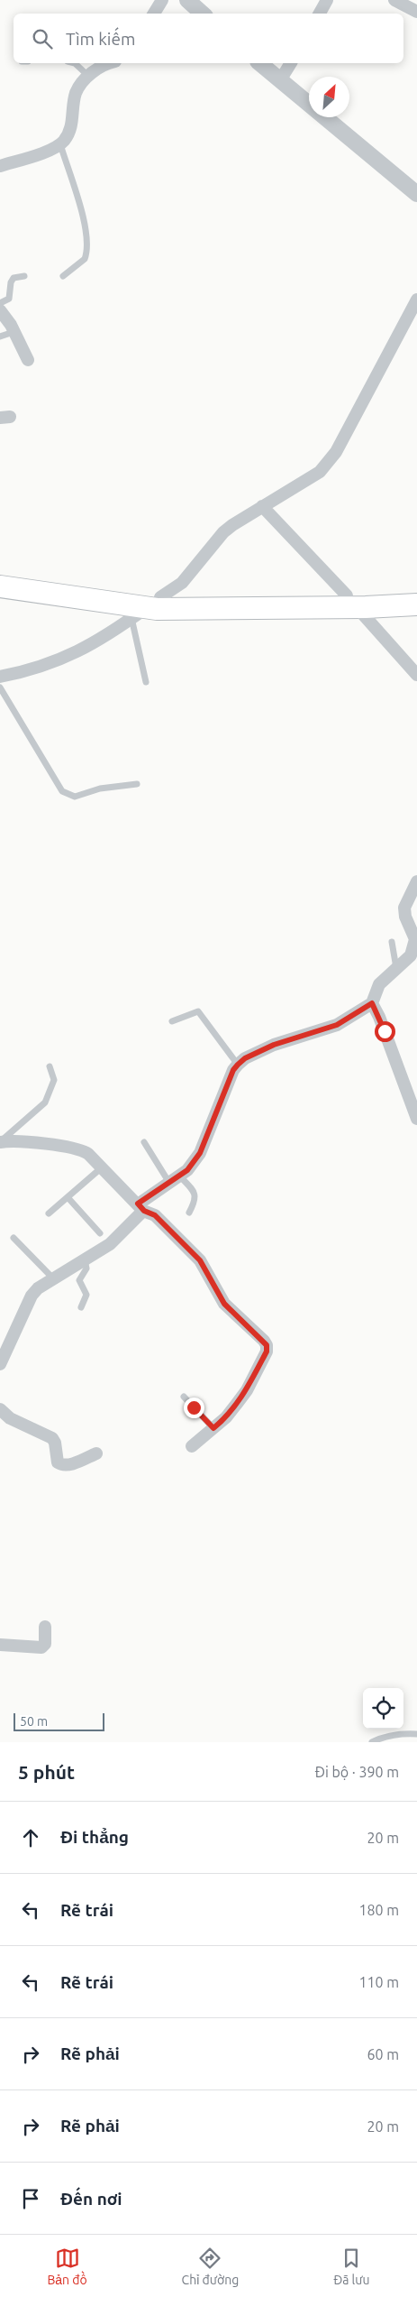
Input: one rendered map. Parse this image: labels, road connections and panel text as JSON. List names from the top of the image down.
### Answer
{
  "scale_bar": "50 m",
  "north": "top right",
  "page": {
    "search": "Tìm kiếm",
    "scale": "50 m",
    "heading": ["5 phút", "Đi bộ · 390 m"],
    "list": [
      ["Đi thẳng", "20 m"],
      ["Rẽ trái", "180 m"],
      ["Rẽ trái", "110 m"],
      ["Rẽ phải", "60 m"],
      ["Rẽ phải", "20 m"],
      "Đến nơi"
    ],
    "nav": ["Bản đồ", "Chỉ đường", "Đã lưu"]
  }
}
